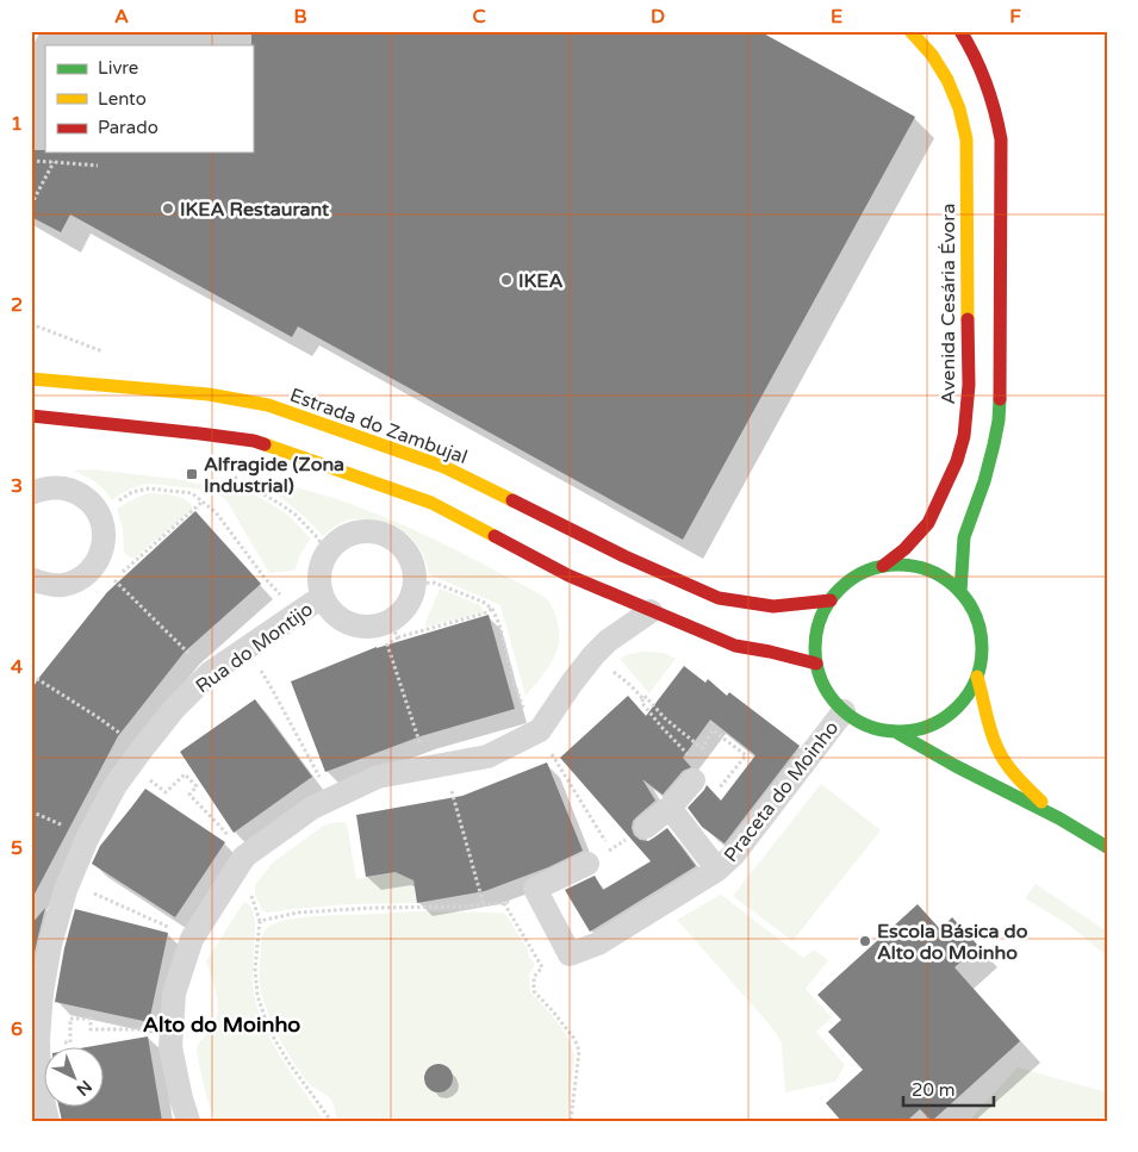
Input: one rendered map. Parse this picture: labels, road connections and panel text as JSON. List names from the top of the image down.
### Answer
{
  "streets": {
    "street": [
      "Avenida Cesária Évora",
      "Estrada do Zambujal",
      "Rua do Montijo",
      "Praceta do Moinho"
    ]
  },
  "crossings": [
    ["Avenida Cesária Évora", "Estrada do Zambujal"],
    ["Avenida Cesária Évora", "Praceta do Moinho"],
    ["Estrada do Zambujal", "Praceta do Moinho"]
  ],
  "districts": ["Alto do Moinho"],
  "places": {
    "other": ["IKEA Restaurant", "IKEA", "Escola Básica do Alto do Moinho"],
    "transit": ["Alfragide (Zona Industrial)"]
  },
  "legend": ["Livre", "Lento", "Parado"],
  "scale_bar": "20 m",
  "north": "bottom right",
  "grid": {
    "columns": [
      "A",
      "B",
      "C",
      "D",
      "E",
      "F"
    ],
    "rows": [
      "1",
      "2",
      "3",
      "4",
      "5",
      "6"
    ]
  }
}
